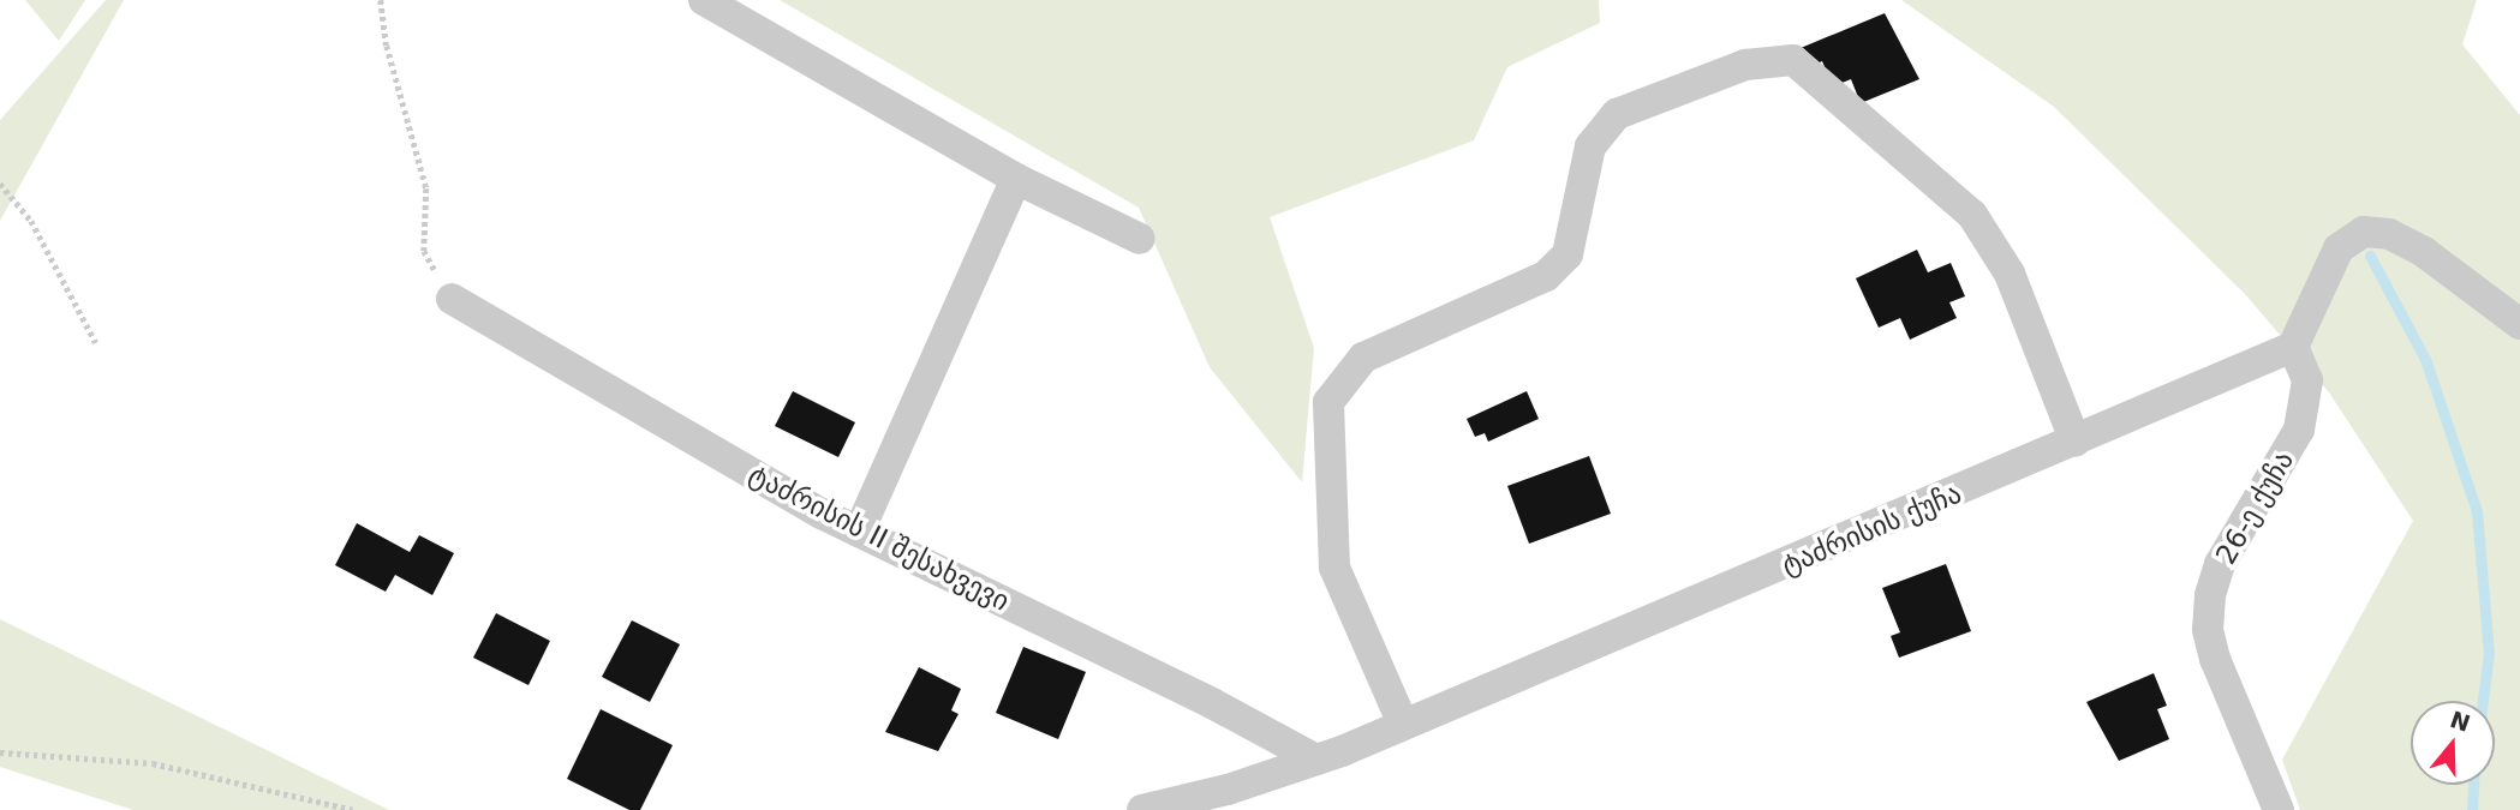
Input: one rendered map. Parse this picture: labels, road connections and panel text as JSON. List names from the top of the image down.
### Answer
{
  "streets": {
    "street": ["26-ე ქუჩა", "ტაძრისის ქუჩა", "ტაძრისის II შესახვევი"]
  },
  "crossings": [
    ["26-ე ქუჩა", "ტაძრისის ქუჩა"],
    ["ტაძრისის ქუჩა", "ტაძრისის II შესახვევი"]
  ],
  "north": "top"
}
